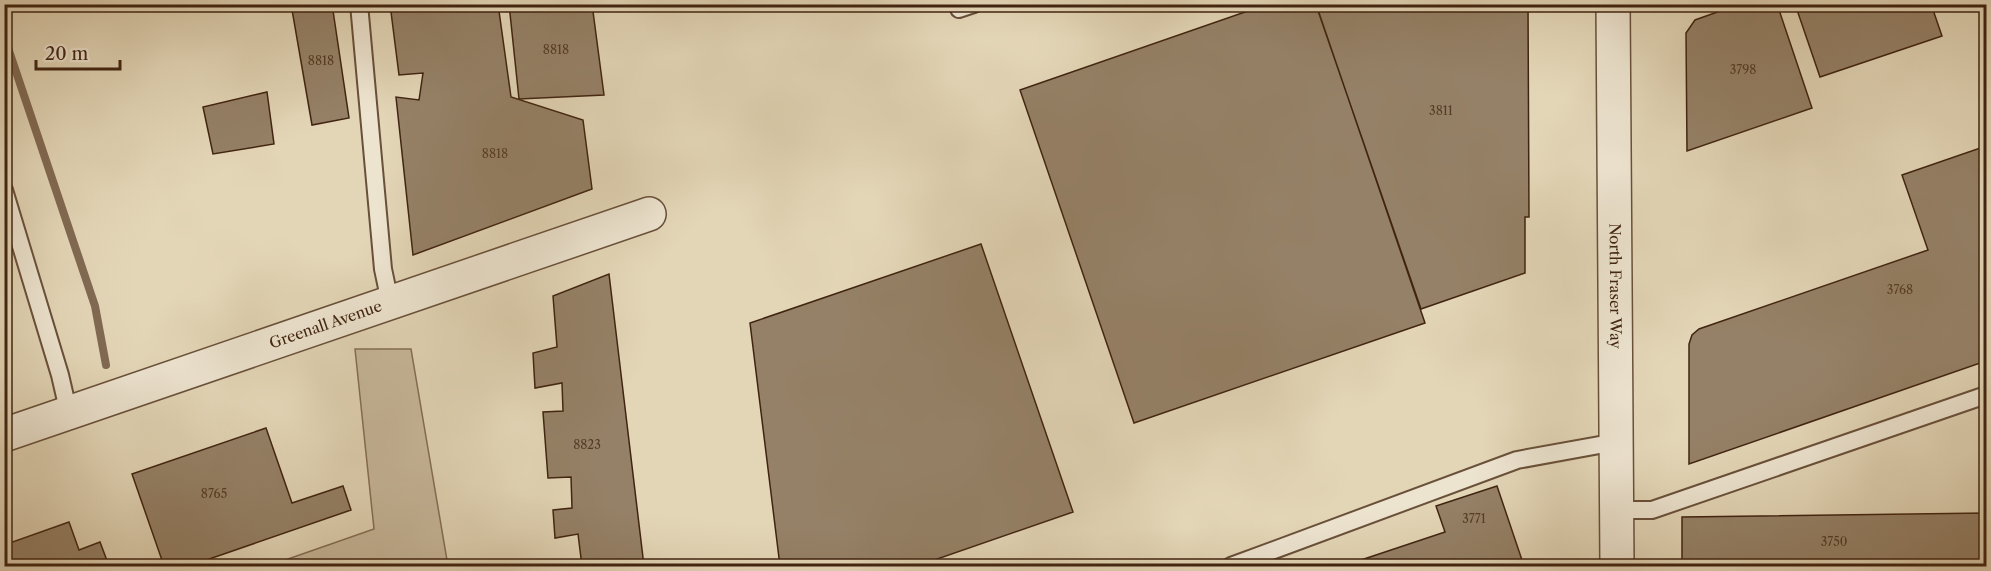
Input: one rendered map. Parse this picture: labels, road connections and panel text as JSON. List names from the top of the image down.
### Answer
{
  "streets": {
    "street": ["North Fraser Way", "Greenall Avenue"]
  },
  "house_numbers": [
    "8818",
    "8818",
    "3798",
    "3811",
    "8818",
    "3768",
    "8823",
    "8765",
    "3771",
    "3750"
  ],
  "scale_bar": "20 m"
}
